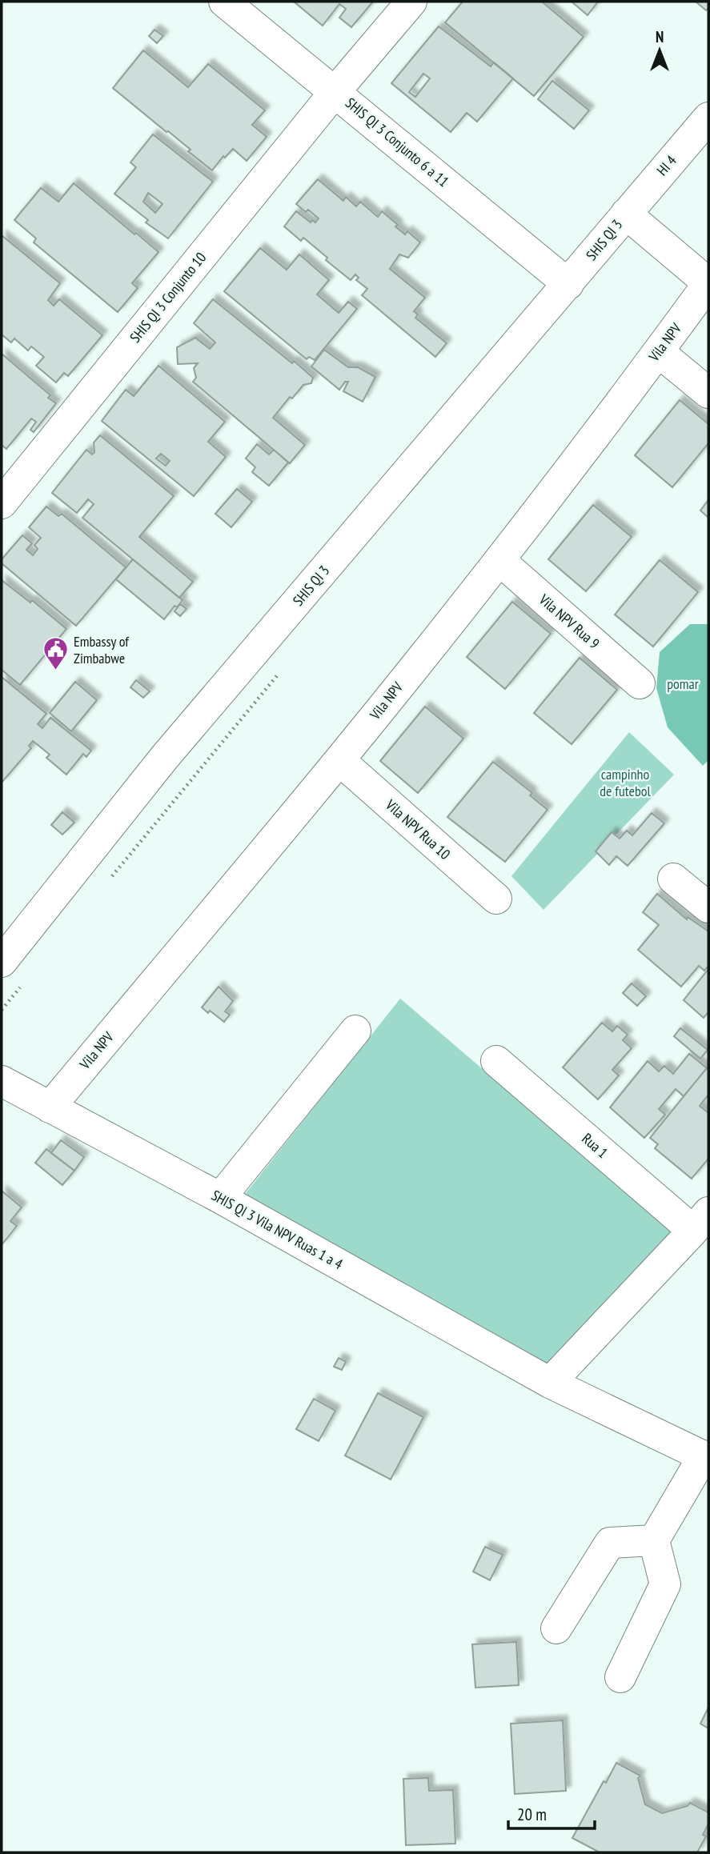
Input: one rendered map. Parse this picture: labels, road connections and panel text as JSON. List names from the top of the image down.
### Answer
{
  "streets": {
    "street": [
      "SHIS QI 3 Conjunto 6 a 11",
      "HI 4",
      "SHIS QI 3",
      "SHIS QI 3 Conjunto 10",
      "Vila NPV",
      "Vila NPV Rua 9",
      "Vila NPV Rua 10",
      "Rua 1",
      "SHIS QI 3 Vila NPV Ruas 1 a 4"
    ]
  },
  "crossings": [
    ["SHIS QI 3 Conjunto 6 a 11", "SHIS QI 3"],
    ["SHIS QI 3 Conjunto 6 a 11", "SHIS QI 3 Conjunto 10"],
    ["HI 4", "SHIS QI 3"],
    ["Vila NPV", "Vila NPV Rua 9"],
    ["Vila NPV", "Vila NPV Rua 10"],
    ["Vila NPV", "SHIS QI 3 Vila NPV Ruas 1 a 4"]
  ],
  "parks": ["pomar", "campinho de futebol"],
  "places": {
    "public building": ["Embassy of Zimbabwe"]
  },
  "scale_bar": "20 m",
  "north": "top"
}
